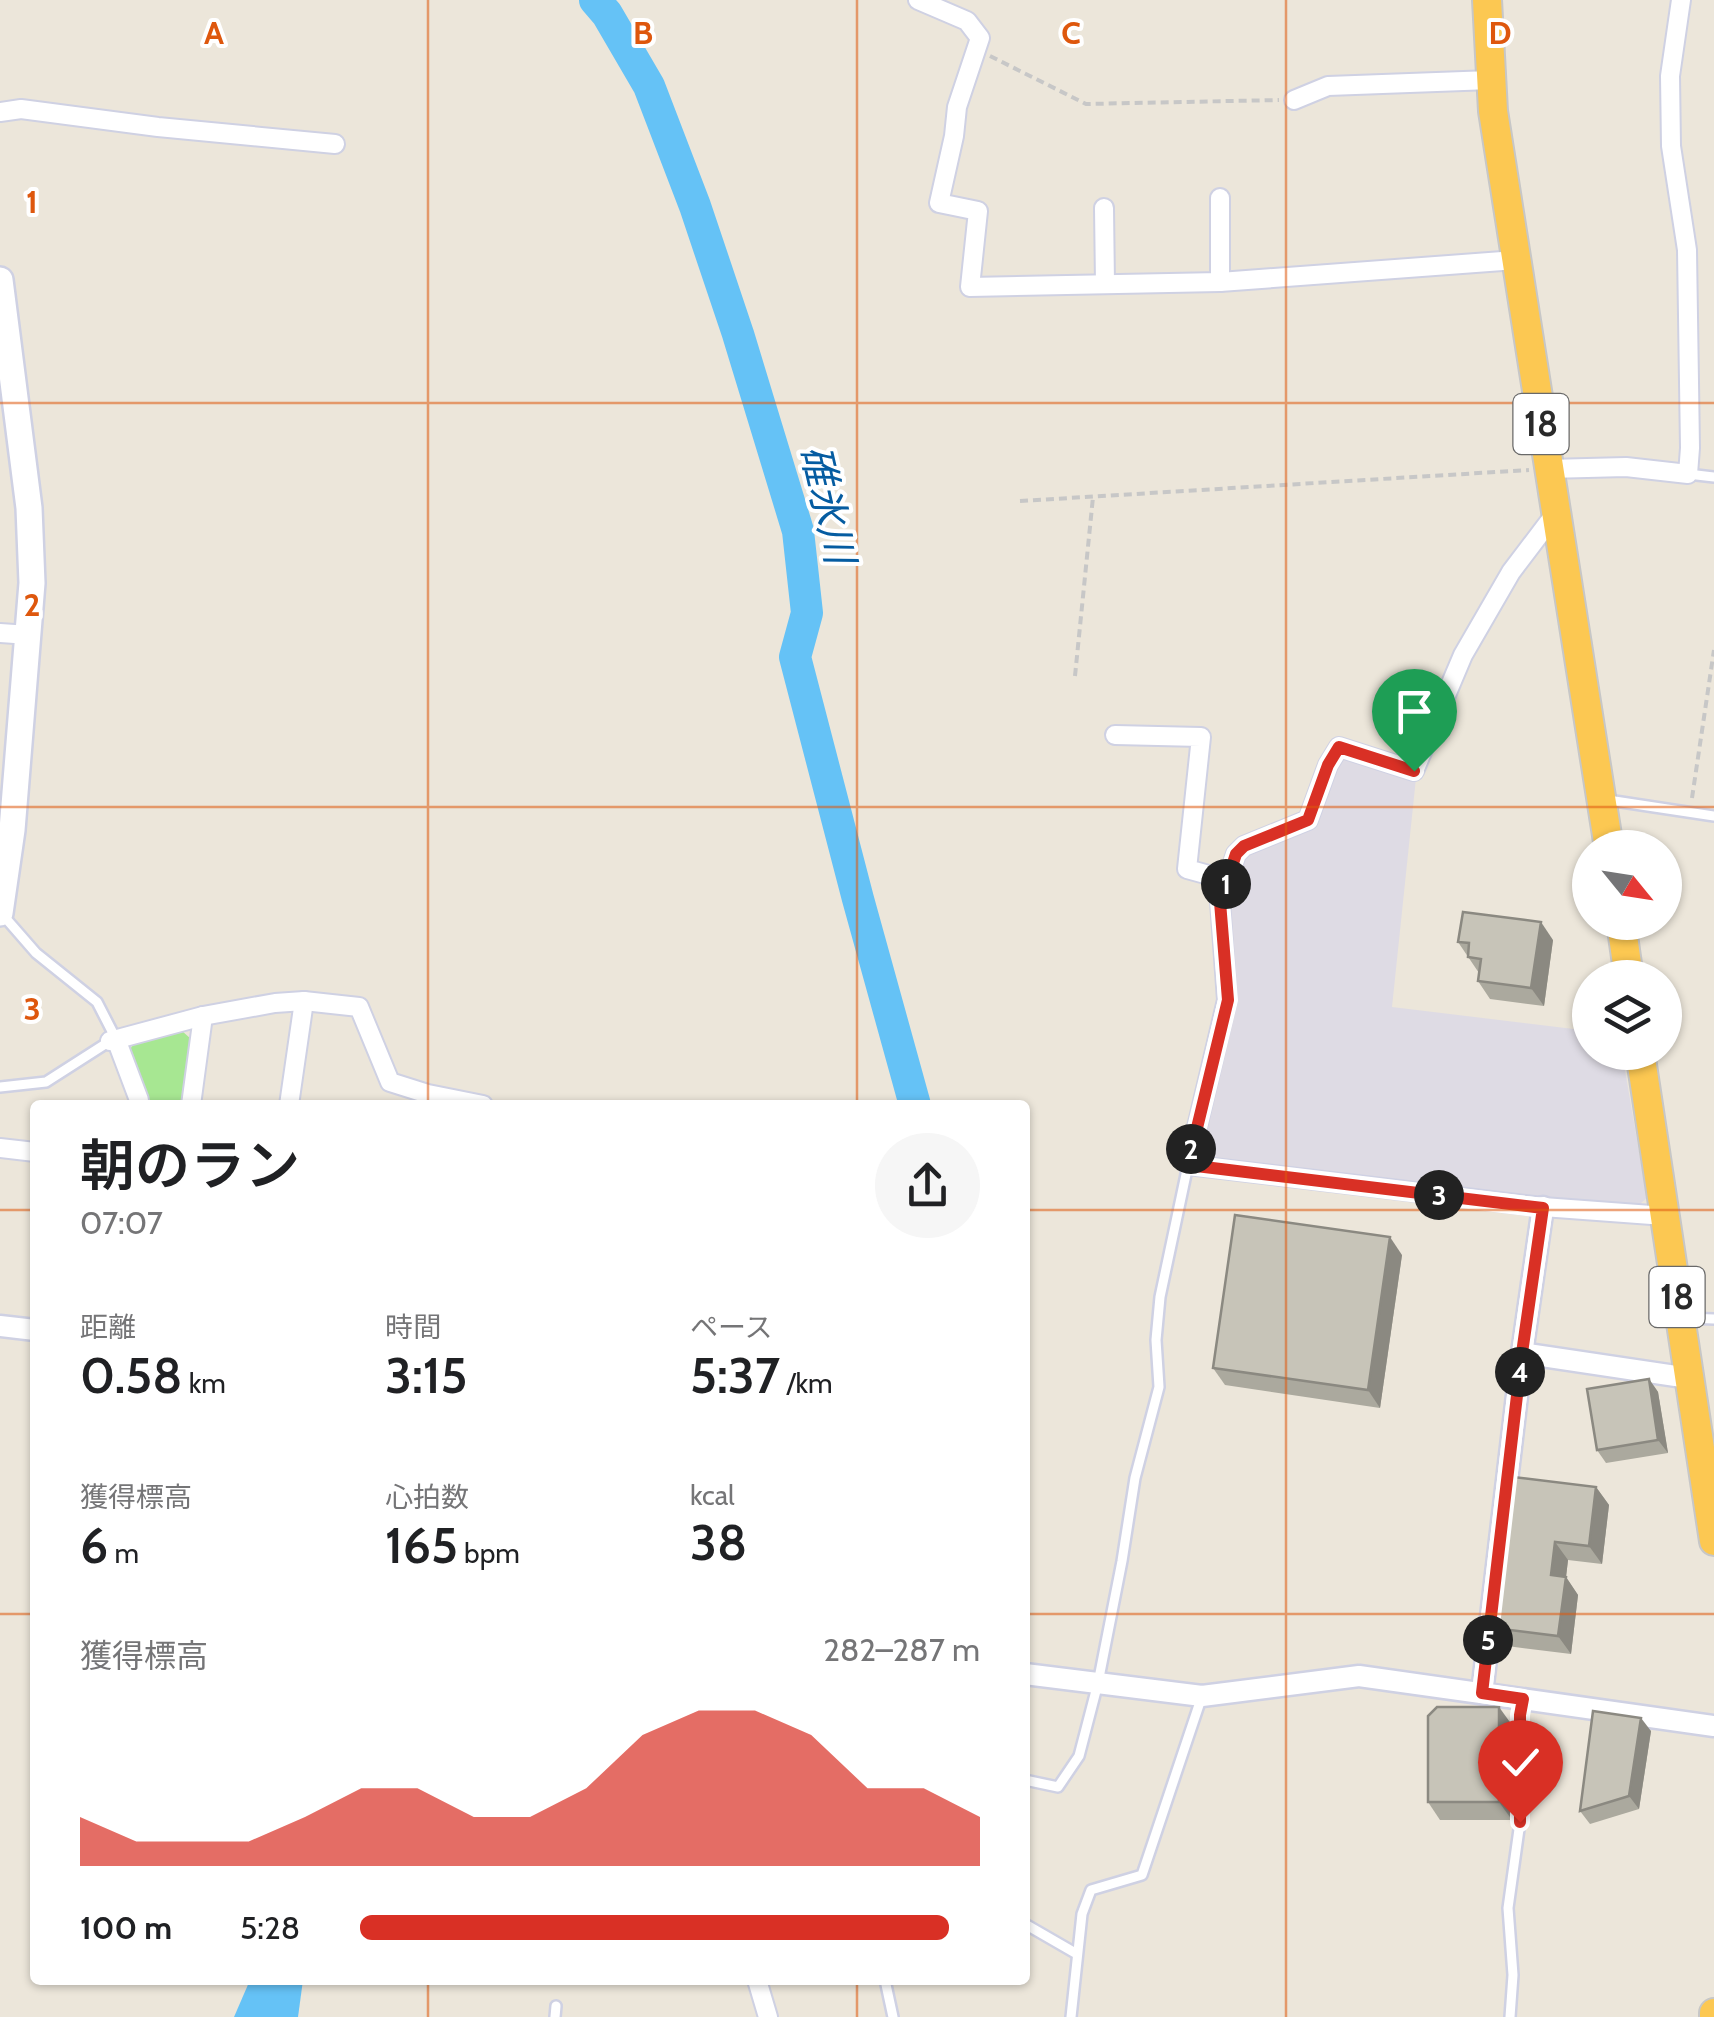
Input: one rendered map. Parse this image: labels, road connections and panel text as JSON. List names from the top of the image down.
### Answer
{
  "streets": {
    "highway": ["18"]
  },
  "water": ["碓氷川"],
  "north": "bottom right",
  "page": {
    "pins": [
      "1",
      "2",
      "3",
      "4",
      "5"
    ],
    "heading": ["朝のラン", "07:07"],
    "stats": [
      ["距離", "0.58 km"],
      ["時間", "3:15"],
      ["ペース", "5:37 /km"],
      ["獲得標高", "6 m"],
      ["心拍数", "165 bpm"],
      ["kcal", "38"]
    ],
    "chart": ["獲得標高", "282–287 m"],
    "list": [
      {
        "name": "100 m",
        "note": "5:28"
      }
    ]
  },
  "grid": {
    "columns": [
      "A",
      "B",
      "C",
      "D"
    ],
    "rows": ["1", "2", "3"]
  }
}
